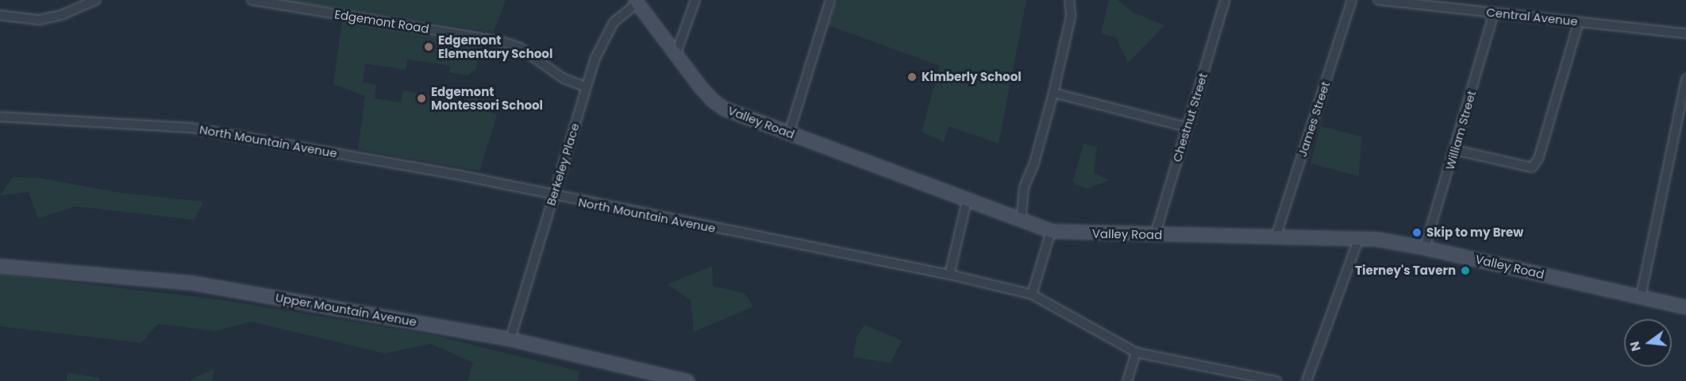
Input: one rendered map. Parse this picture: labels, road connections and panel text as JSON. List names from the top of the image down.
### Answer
{
  "streets": {
    "main road": ["Valley Road", "Upper Mountain Avenue"],
    "street": [
      "Central Avenue",
      "Edgemont Road",
      "Chestnut Street",
      "James Street",
      "William Street",
      "North Mountain Avenue",
      "Berkeley Place"
    ]
  },
  "crossings": [
    ["Central Avenue", "William Street"],
    ["Edgemont Road", "Berkeley Place"],
    ["Chestnut Street", "Valley Road"],
    ["James Street", "Valley Road"],
    ["Valley Road", "William Street"],
    ["Valley Road", "Berkeley Place"],
    ["North Mountain Avenue", "Berkeley Place"],
    ["Berkeley Place", "Upper Mountain Avenue"]
  ],
  "places": [
    "Edgemont Elementary School",
    "Kimberly School",
    "Edgemont Montessori School",
    "Skip to my Brew",
    "Tierney's Tavern"
  ],
  "north": "left"
}
